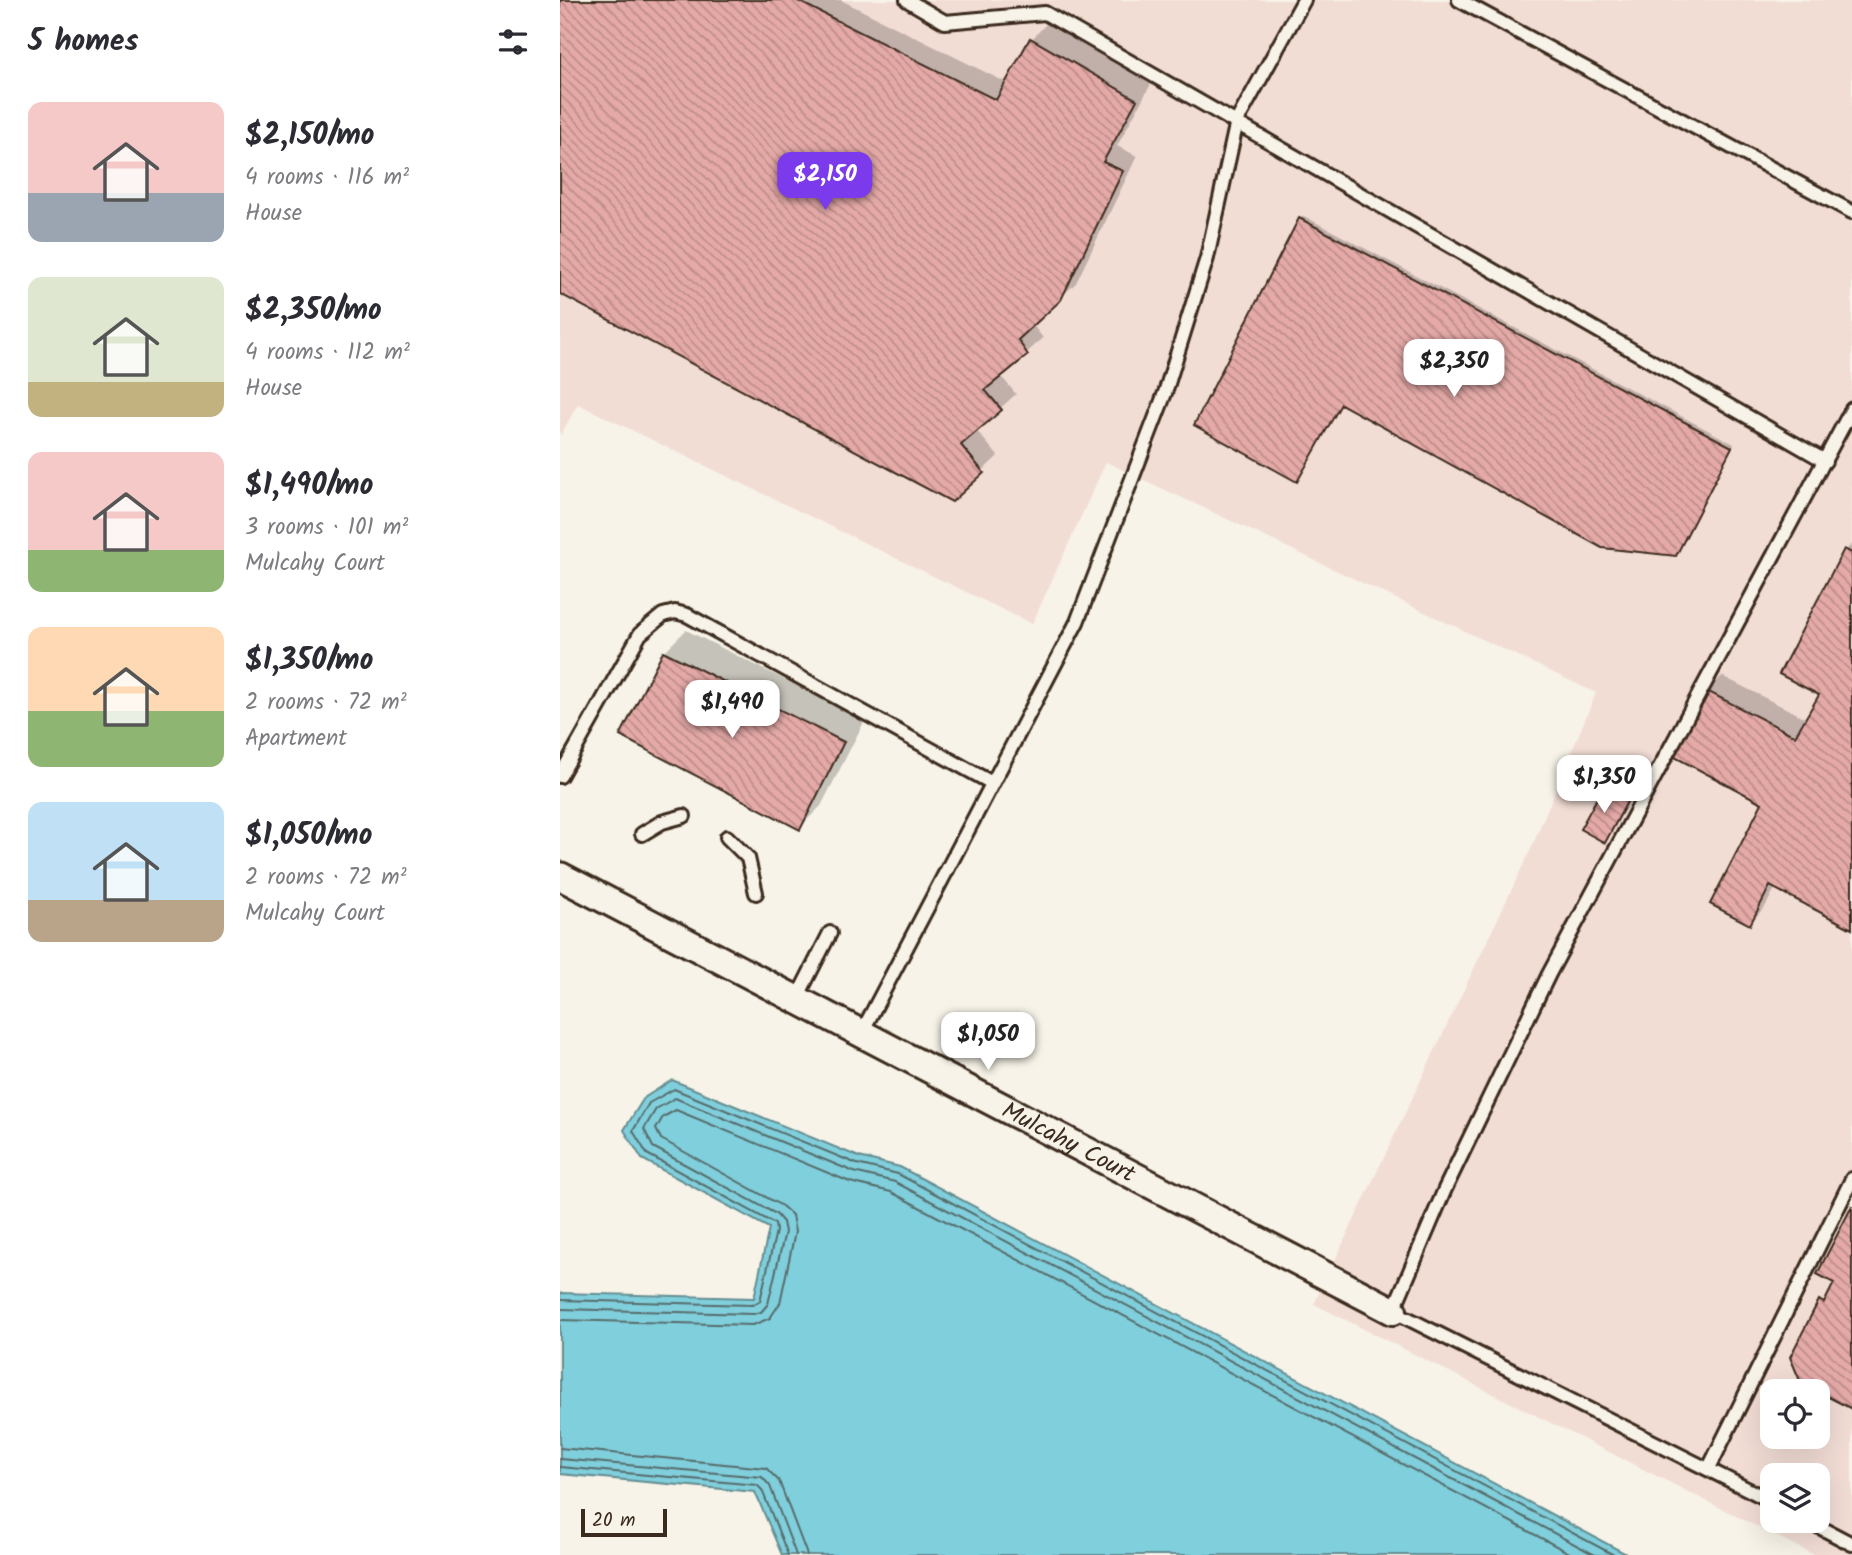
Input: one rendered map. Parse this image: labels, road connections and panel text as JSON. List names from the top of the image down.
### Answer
{
  "streets": {
    "street": ["Mulcahy Court"]
  },
  "scale_bar": "20 m",
  "page": {
    "heading": "5 homes",
    "list": [
      {
        "name": "$2,150/mo",
        "note": "4 rooms · 116 m² · House"
      },
      {
        "name": "$2,350/mo",
        "note": "4 rooms · 112 m² · House"
      },
      {
        "name": "$1,490/mo",
        "note": "3 rooms · 101 m² · Mulcahy Court"
      },
      {
        "name": "$1,350/mo",
        "note": "2 rooms · 72 m² · Apartment"
      },
      {
        "name": "$1,050/mo",
        "note": "2 rooms · 72 m² · Mulcahy Court"
      }
    ],
    "price": [
      "$2,150",
      "$2,350",
      "$1,490",
      "$1,350",
      "$1,050"
    ],
    "scale": "20 m"
  }
}
